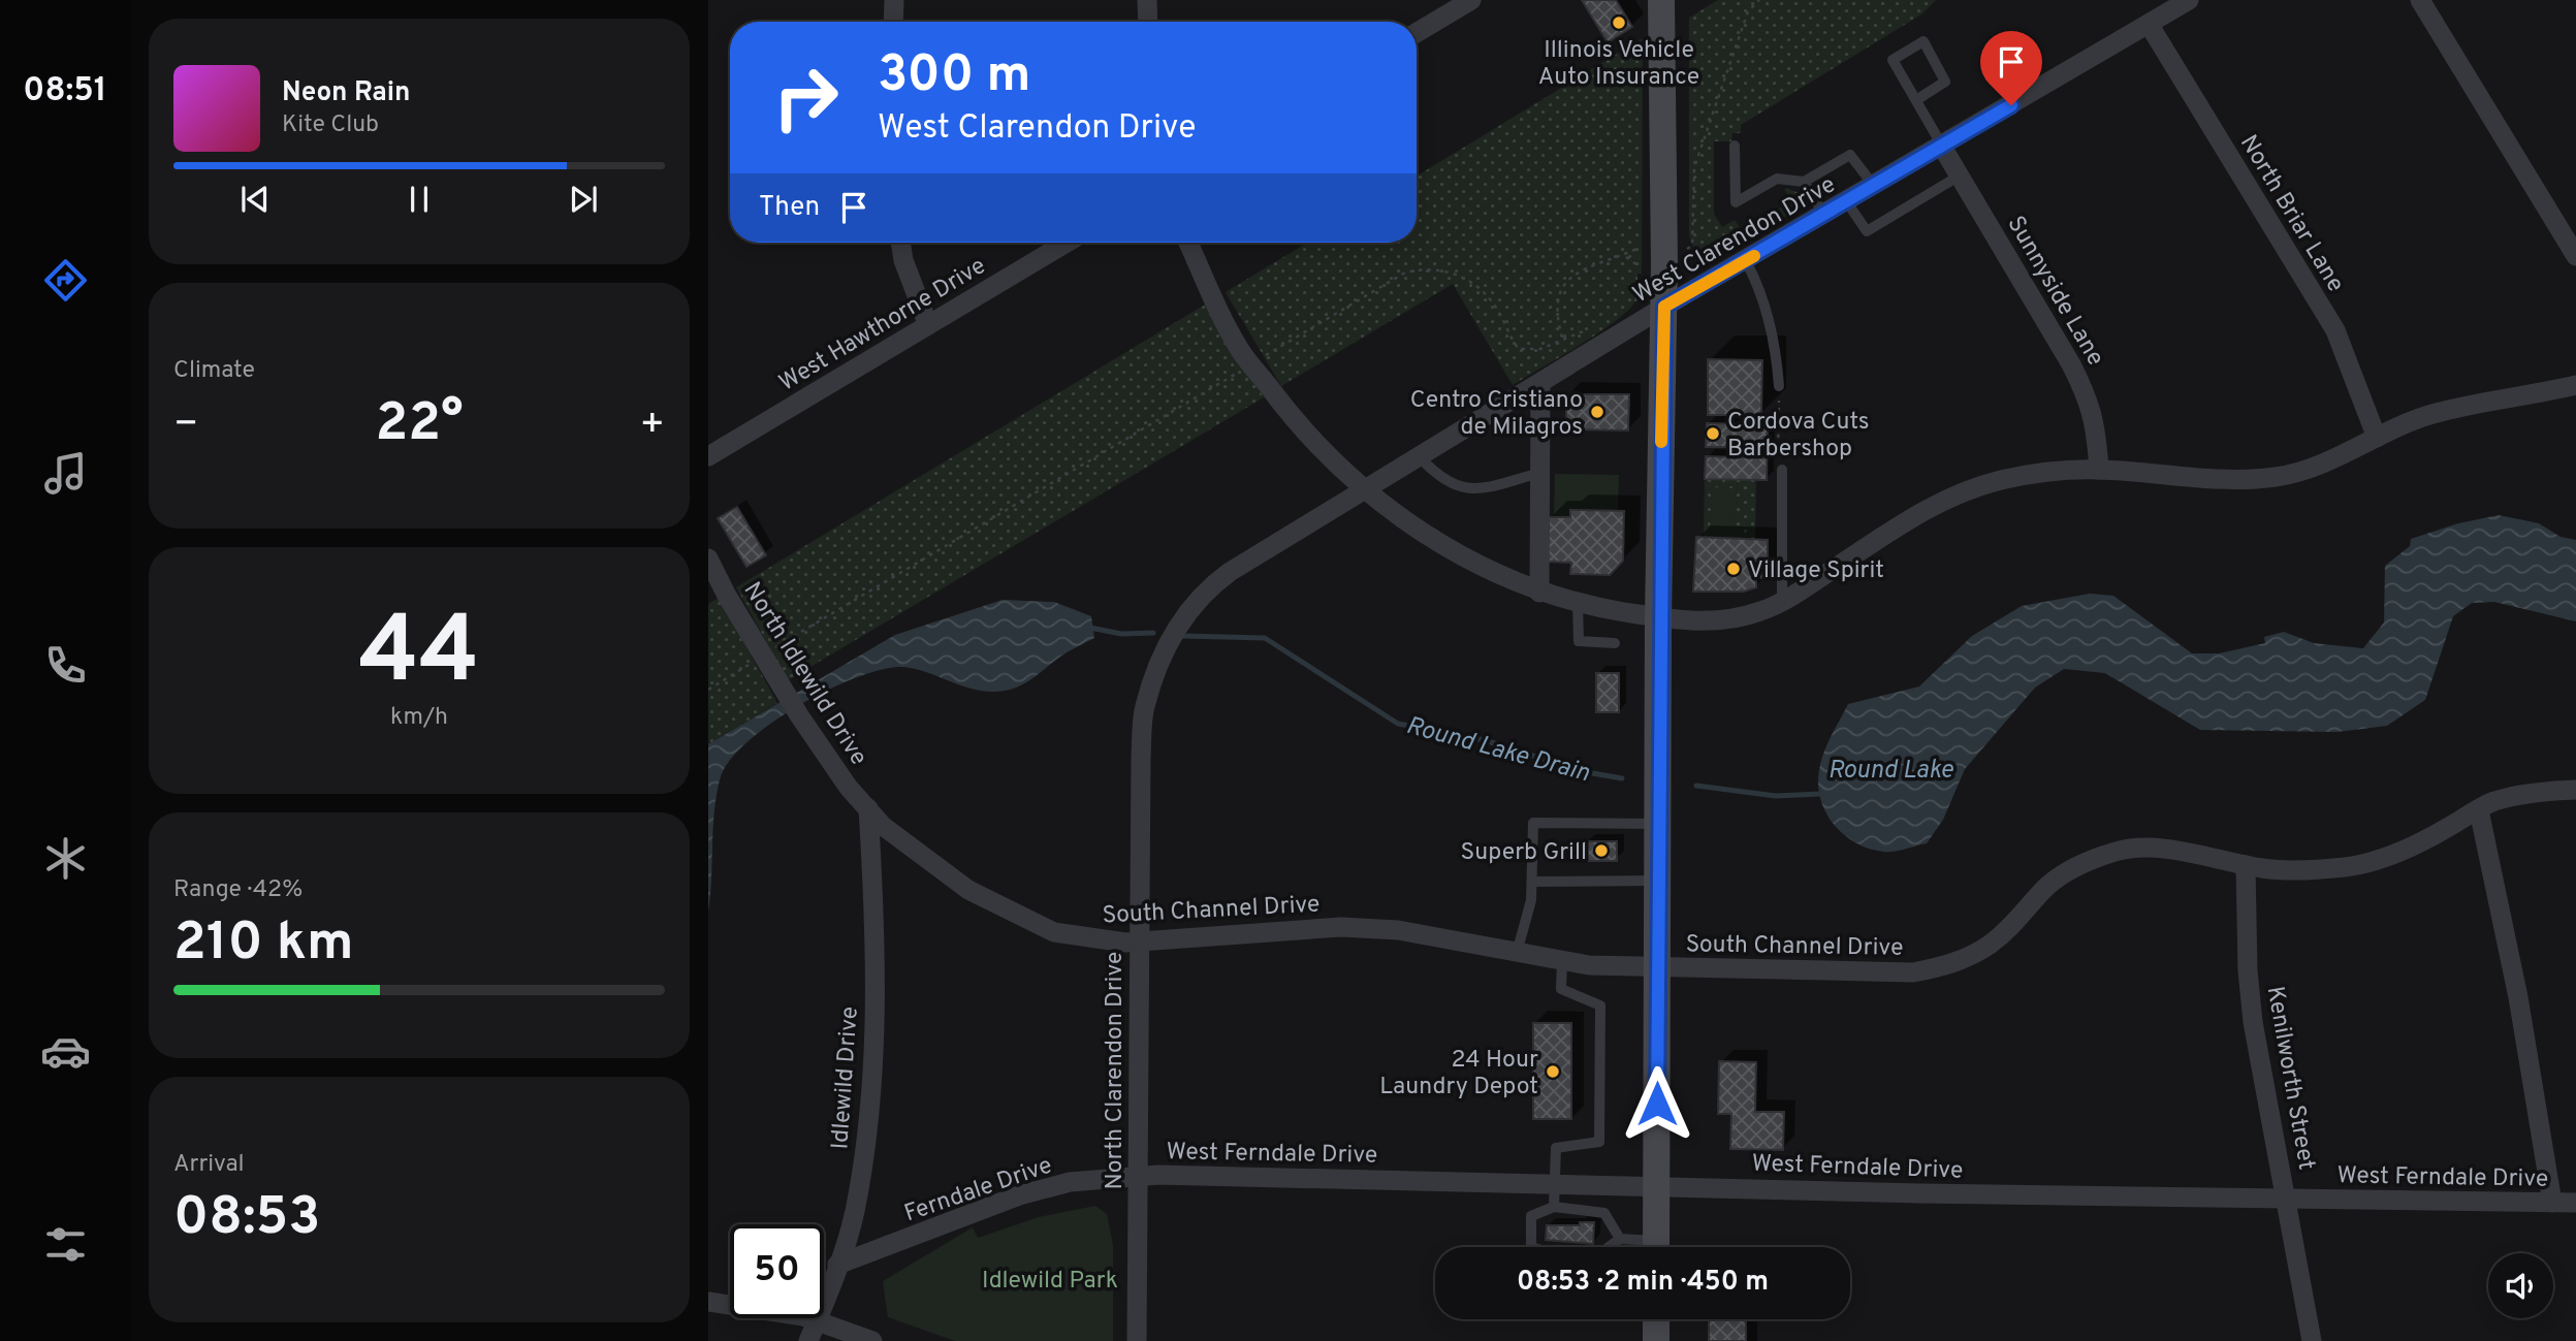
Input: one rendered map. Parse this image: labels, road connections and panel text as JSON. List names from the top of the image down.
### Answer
{
  "streets": {
    "street": [
      "North Briar Lane",
      "West Clarendon Drive",
      "Sunnyside Lane",
      "West Hawthorne Drive",
      "North Idlewild Drive",
      "South Channel Drive",
      "North Clarendon Drive",
      "Idlewild Drive",
      "Kenilworth Street",
      "West Ferndale Drive",
      "Ferndale Drive"
    ]
  },
  "crossings": [
    ["North Briar Lane", "West Clarendon Drive"],
    ["West Clarendon Drive", "Sunnyside Lane"],
    ["West Clarendon Drive", "North Clarendon Drive"],
    ["North Idlewild Drive", "South Channel Drive"],
    ["North Idlewild Drive", "Idlewild Drive"],
    ["South Channel Drive", "North Clarendon Drive"],
    ["South Channel Drive", "Idlewild Drive"],
    ["South Channel Drive", "Kenilworth Street"],
    ["North Clarendon Drive", "West Ferndale Drive"],
    ["North Clarendon Drive", "Ferndale Drive"],
    ["Idlewild Drive", "Ferndale Drive"],
    ["Kenilworth Street", "West Ferndale Drive"],
    ["West Ferndale Drive", "Ferndale Drive"]
  ],
  "water": ["Round Lake Drain", "Round Lake"],
  "parks": ["Idlewild Park"],
  "places": [
    "Illinois Vehicle Auto Insurance",
    "Centro Cristiano de Milagros",
    "Cordova Cuts Barbershop",
    "Village Spirit",
    "Superb Grill",
    "24 Hour Laundry Depot"
  ],
  "page": {
    "tabs": "08:51",
    "turn": ["300 m", "West Clarendon Drive"],
    "song": ["Neon Rain", "Kite Club"],
    "then": "Then",
    "tile": [
      "Climate",
      ["44", "km/h"],
      ["Range · 42%", "210 km"],
      ["Arrival", "08:53"]
    ],
    "heat": ["−", "22°", "+"],
    "limit": "50",
    "trip": "08:53 · 2 min · 450 m"
  }
}
